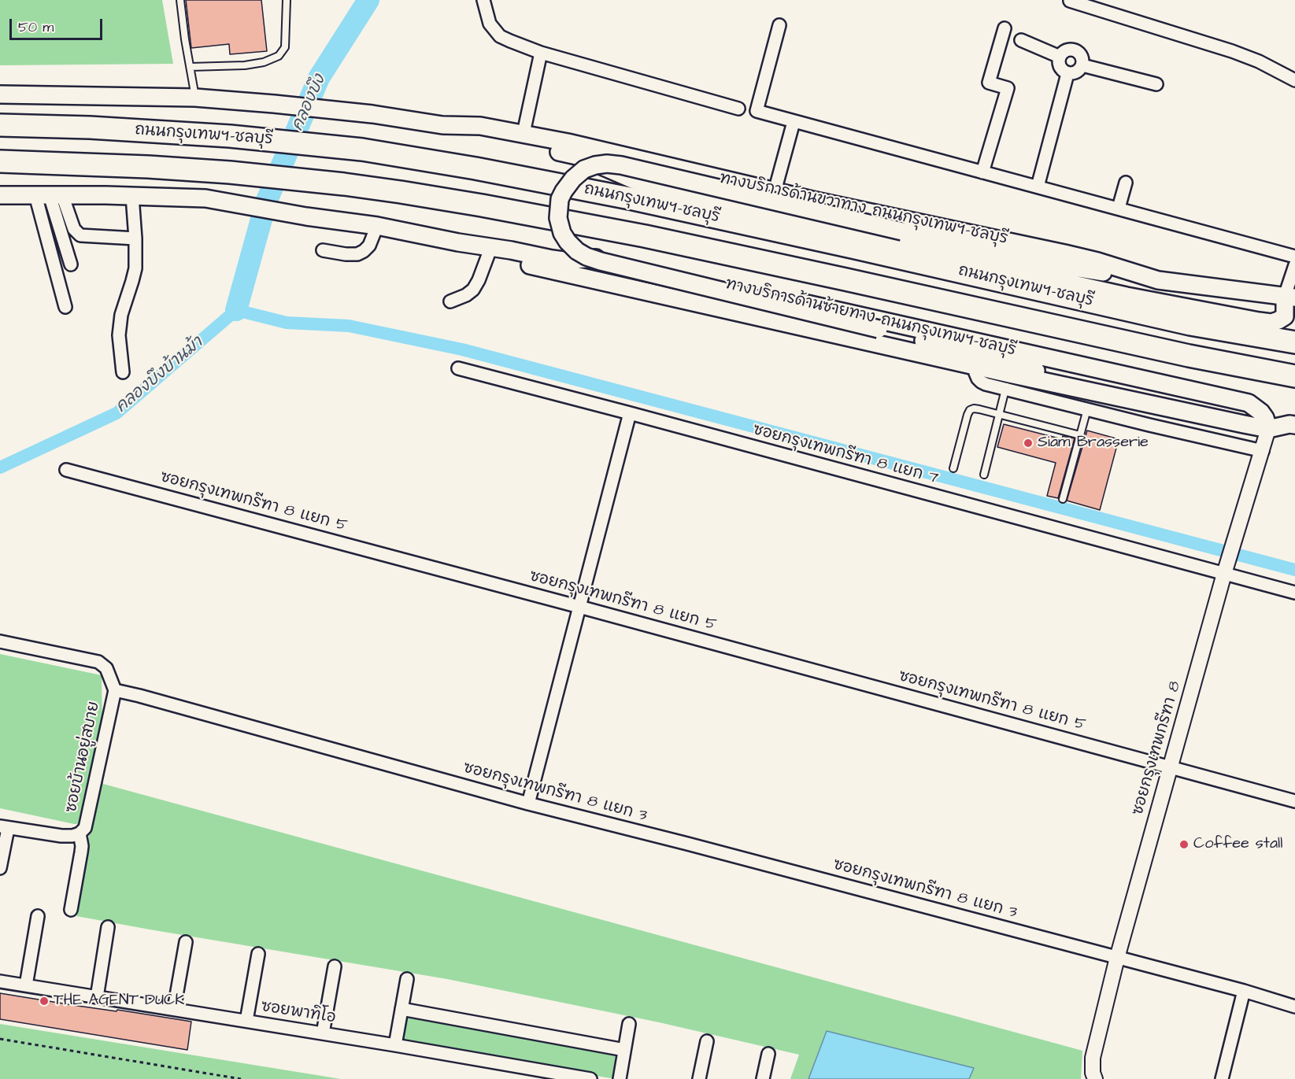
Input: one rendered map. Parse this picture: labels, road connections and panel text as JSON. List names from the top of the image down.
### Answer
{
  "streets": {
    "highway": ["ถนนกรุงเทพฯ-ชลบุรี"],
    "main road": ["ทางบริการด้านขวาทาง ถนนกรุงเทพฯ-ชลบุรี", "ทางบริการด้านซ้ายทาง ถนนกรุงเทพฯ-ชลบุรี"],
    "street": [
      "ซอยกรุงเทพกรีฑา 8 แยก 7",
      "ซอยกรุงเทพกรีฑา 8 แยก 5",
      "ซอยกรุงเทพกรีฑา 8",
      "ซอยบ้านอยู่สบาย",
      "ซอยกรุงเทพกรีฑา 8 แยก 3",
      "ซอยพาทิโอ"
    ]
  },
  "crossings": [
    ["ทางบริการด้านซ้ายทาง ถนนกรุงเทพฯ-ชลบุรี", "ซอยกรุงเทพกรีฑา 8"],
    ["ซอยกรุงเทพกรีฑา 8 แยก 7", "ซอยกรุงเทพกรีฑา 8"],
    ["ซอยกรุงเทพกรีฑา 8 แยก 5", "ซอยกรุงเทพกรีฑา 8"],
    ["ซอยกรุงเทพกรีฑา 8", "ซอยกรุงเทพกรีฑา 8 แยก 3"],
    ["ซอยบ้านอยู่สบาย", "ซอยกรุงเทพกรีฑา 8 แยก 3"]
  ],
  "water": ["คลองบึง", "คลองบึงบ้านม้า"],
  "places": ["Siam Brasserie", "Coffee stall", "THE AGENT DUCK"],
  "scale_bar": "50 m"
}
